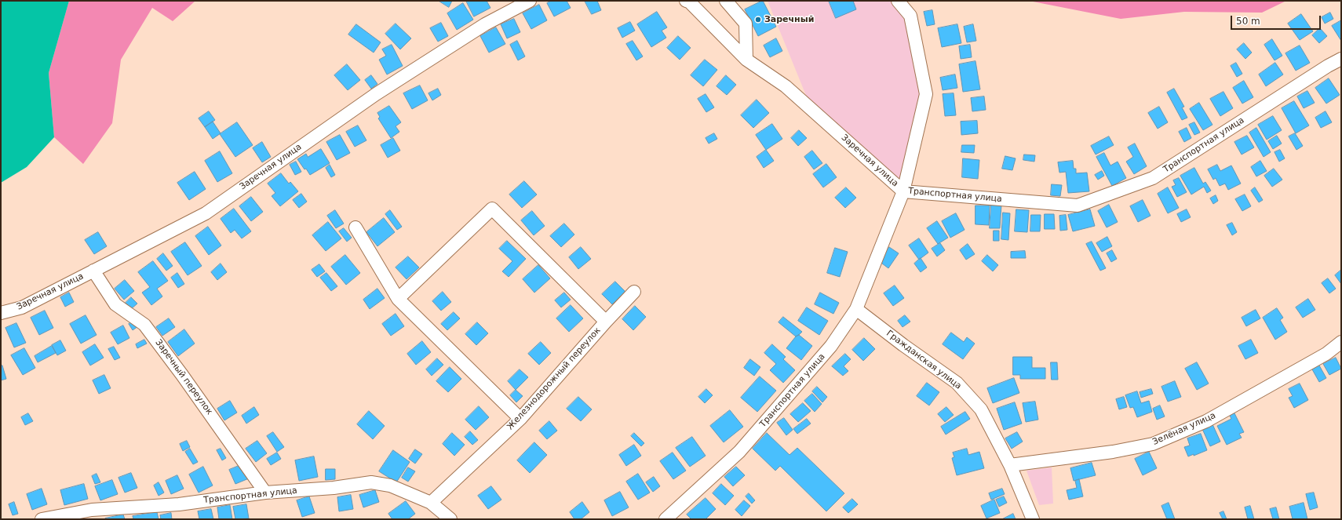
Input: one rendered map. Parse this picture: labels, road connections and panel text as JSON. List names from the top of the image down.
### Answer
{
  "streets": {
    "street": [
      "Транспортная улица",
      "Заречная улица",
      "Гражданская улица",
      "Заречный переулок",
      "Железнодорожный переулок",
      "Зелёная улица"
    ]
  },
  "crossings": [
    ["Транспортная улица", "Заречная улица"],
    ["Транспортная улица", "Гражданская улица"],
    ["Транспортная улица", "Заречный переулок"],
    ["Транспортная улица", "Железнодорожный переулок"],
    ["Заречная улица", "Заречный переулок"],
    ["Гражданская улица", "Зелёная улица"]
  ],
  "places": ["Заречный"],
  "scale_bar": "50 m"
}
